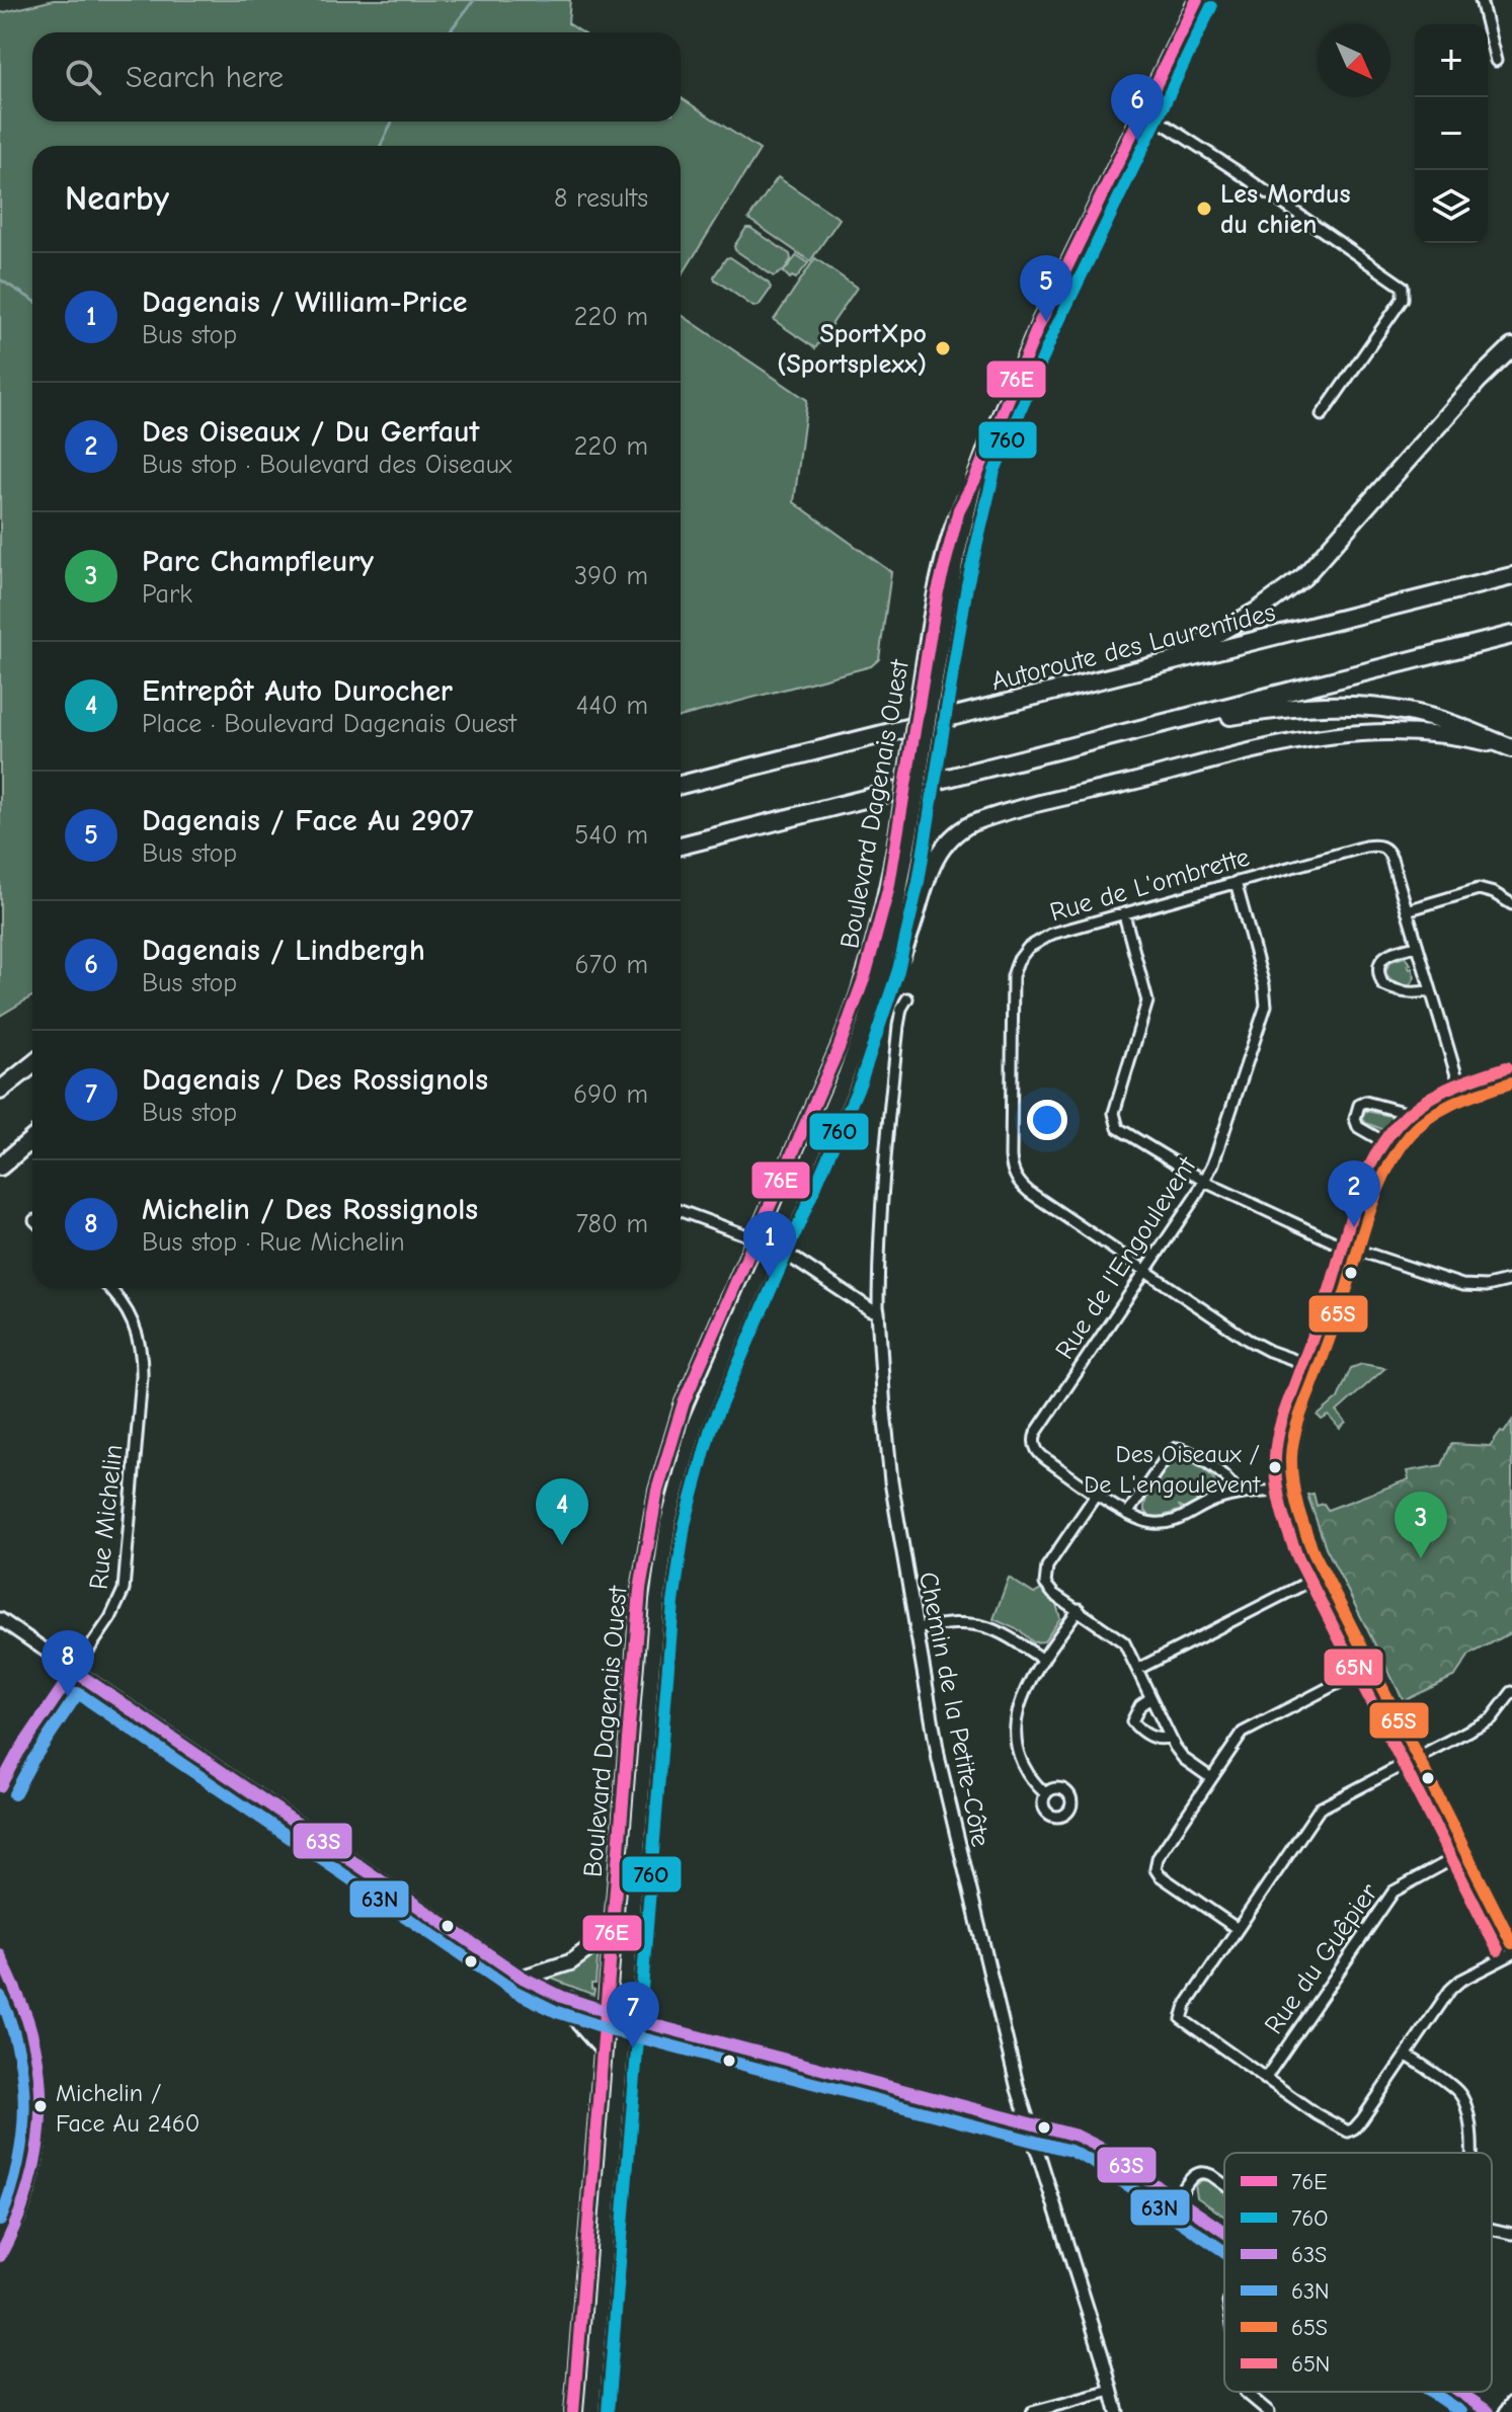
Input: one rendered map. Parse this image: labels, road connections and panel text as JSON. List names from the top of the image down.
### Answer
{
  "streets": {
    "highway": ["Autoroute des Laurentides"],
    "main road": ["Boulevard Dagenais Ouest"],
    "street": [
      "Rue de L'ombrette",
      "Rue de l'Engoulevent",
      "Rue Michelin",
      "Chemin de la Petite-Côte",
      "Rue du Guêpier"
    ]
  },
  "crossings": [
    ["Rue de L'ombrette", "Rue de l'Engoulevent"]
  ],
  "places": [
    "Les Mordus du chien",
    "SportXpo (Sportsplexx)",
    "Des Oiseaux / De L'engoulevent",
    "Michelin / Face Au 2460"
  ],
  "lines": [
    "transit line 76E",
    "transit line 76O",
    "transit line 65N",
    "transit line 65S",
    "transit line 63S",
    "transit line 63N"
  ],
  "legend": [
    "76E",
    "76O",
    "63S",
    "63N",
    "65S",
    "65N"
  ],
  "north": "bottom right",
  "page": {
    "map_buttons": ["+", "−"],
    "search": "Search here",
    "pins": [
      "6",
      "5",
      "2",
      "1",
      "4",
      "3",
      "8",
      "7"
    ],
    "heading": ["Nearby", "8 results"],
    "list": [
      {
        "mark": "1",
        "name": "Dagenais / William-Price",
        "note": "Bus stop",
        "value": "220 m"
      },
      {
        "mark": "2",
        "name": "Des Oiseaux / Du Gerfaut",
        "note": "Bus stop · Boulevard des Oiseaux",
        "value": "220 m"
      },
      {
        "mark": "3",
        "name": "Parc Champfleury",
        "note": "Park",
        "value": "390 m"
      },
      {
        "mark": "4",
        "name": "Entrepôt Auto Durocher",
        "note": "Place · Boulevard Dagenais Ouest",
        "value": "440 m"
      },
      {
        "mark": "5",
        "name": "Dagenais / Face Au 2907",
        "note": "Bus stop",
        "value": "540 m"
      },
      {
        "mark": "6",
        "name": "Dagenais / Lindbergh",
        "note": "Bus stop",
        "value": "670 m"
      },
      {
        "mark": "7",
        "name": "Dagenais / Des Rossignols",
        "note": "Bus stop",
        "value": "690 m"
      },
      {
        "mark": "8",
        "name": "Michelin / Des Rossignols",
        "note": "Bus stop · Rue Michelin",
        "value": "780 m"
      }
    ]
  }
}
